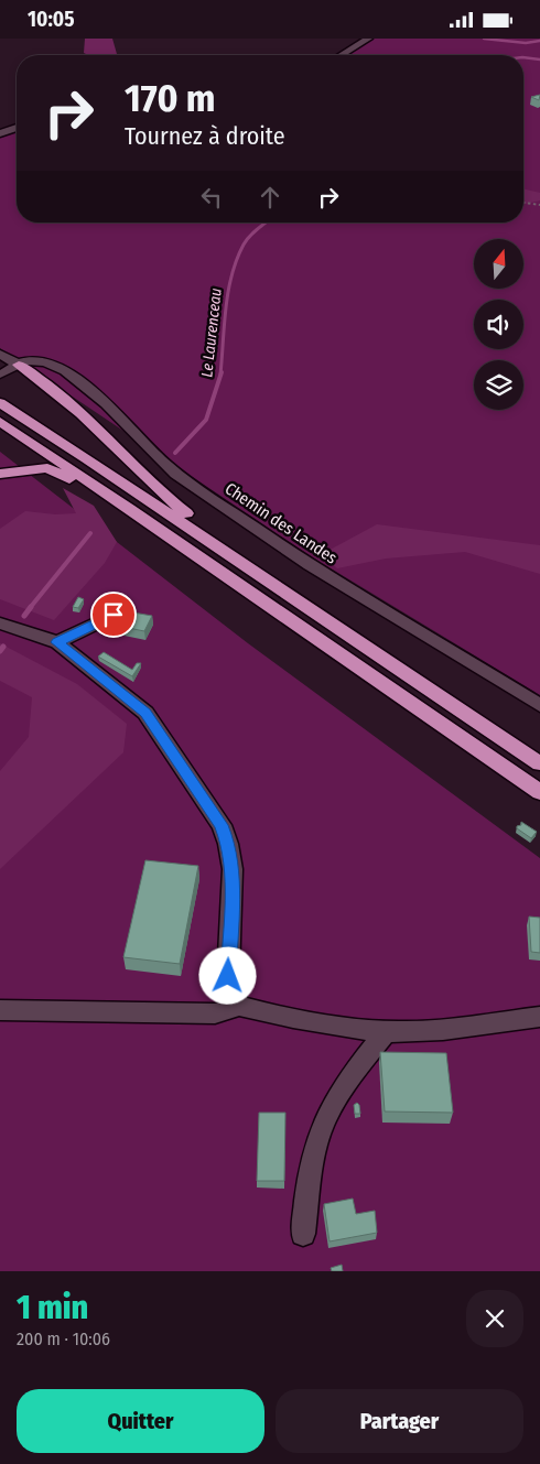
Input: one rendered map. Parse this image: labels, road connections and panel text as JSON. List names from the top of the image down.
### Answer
{
  "streets": {
    "street": ["Chemin des Landes"]
  },
  "water": ["Le Laurenceau"],
  "north": "top",
  "page": {
    "status": "10:05",
    "turn": ["170 m", "Tournez à droite"],
    "heading": ["1 min", "200 m · 10:06"],
    "buttons": ["Quitter", "Partager"]
  }
}
